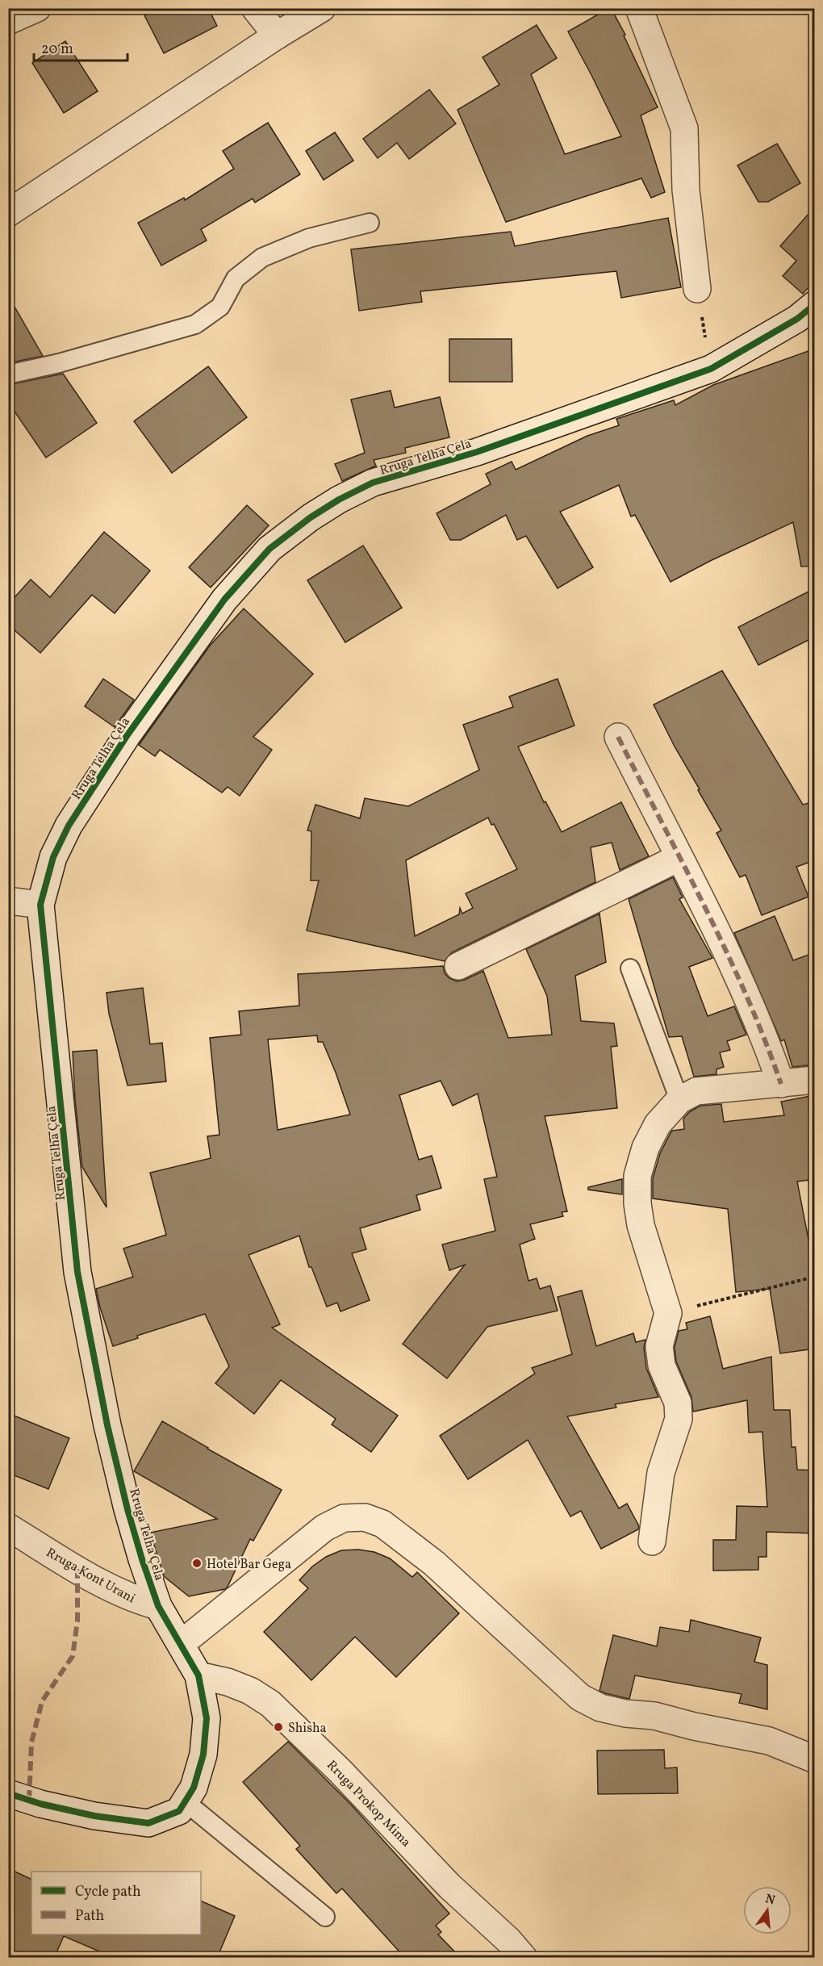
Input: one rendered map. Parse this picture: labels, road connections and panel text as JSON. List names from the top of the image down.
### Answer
{
  "streets": {
    "street": ["Rruga Telha Çela", "Rruga Kont Urani", "Rruga Prokop Mima"]
  },
  "crossings": [
    ["Rruga Telha Çela", "Rruga Kont Urani"]
  ],
  "places": ["Hotel Bar Gega", "Shisha"],
  "legend": ["Cycle path", "Path"],
  "scale_bar": "20 m",
  "north": "top"
}
